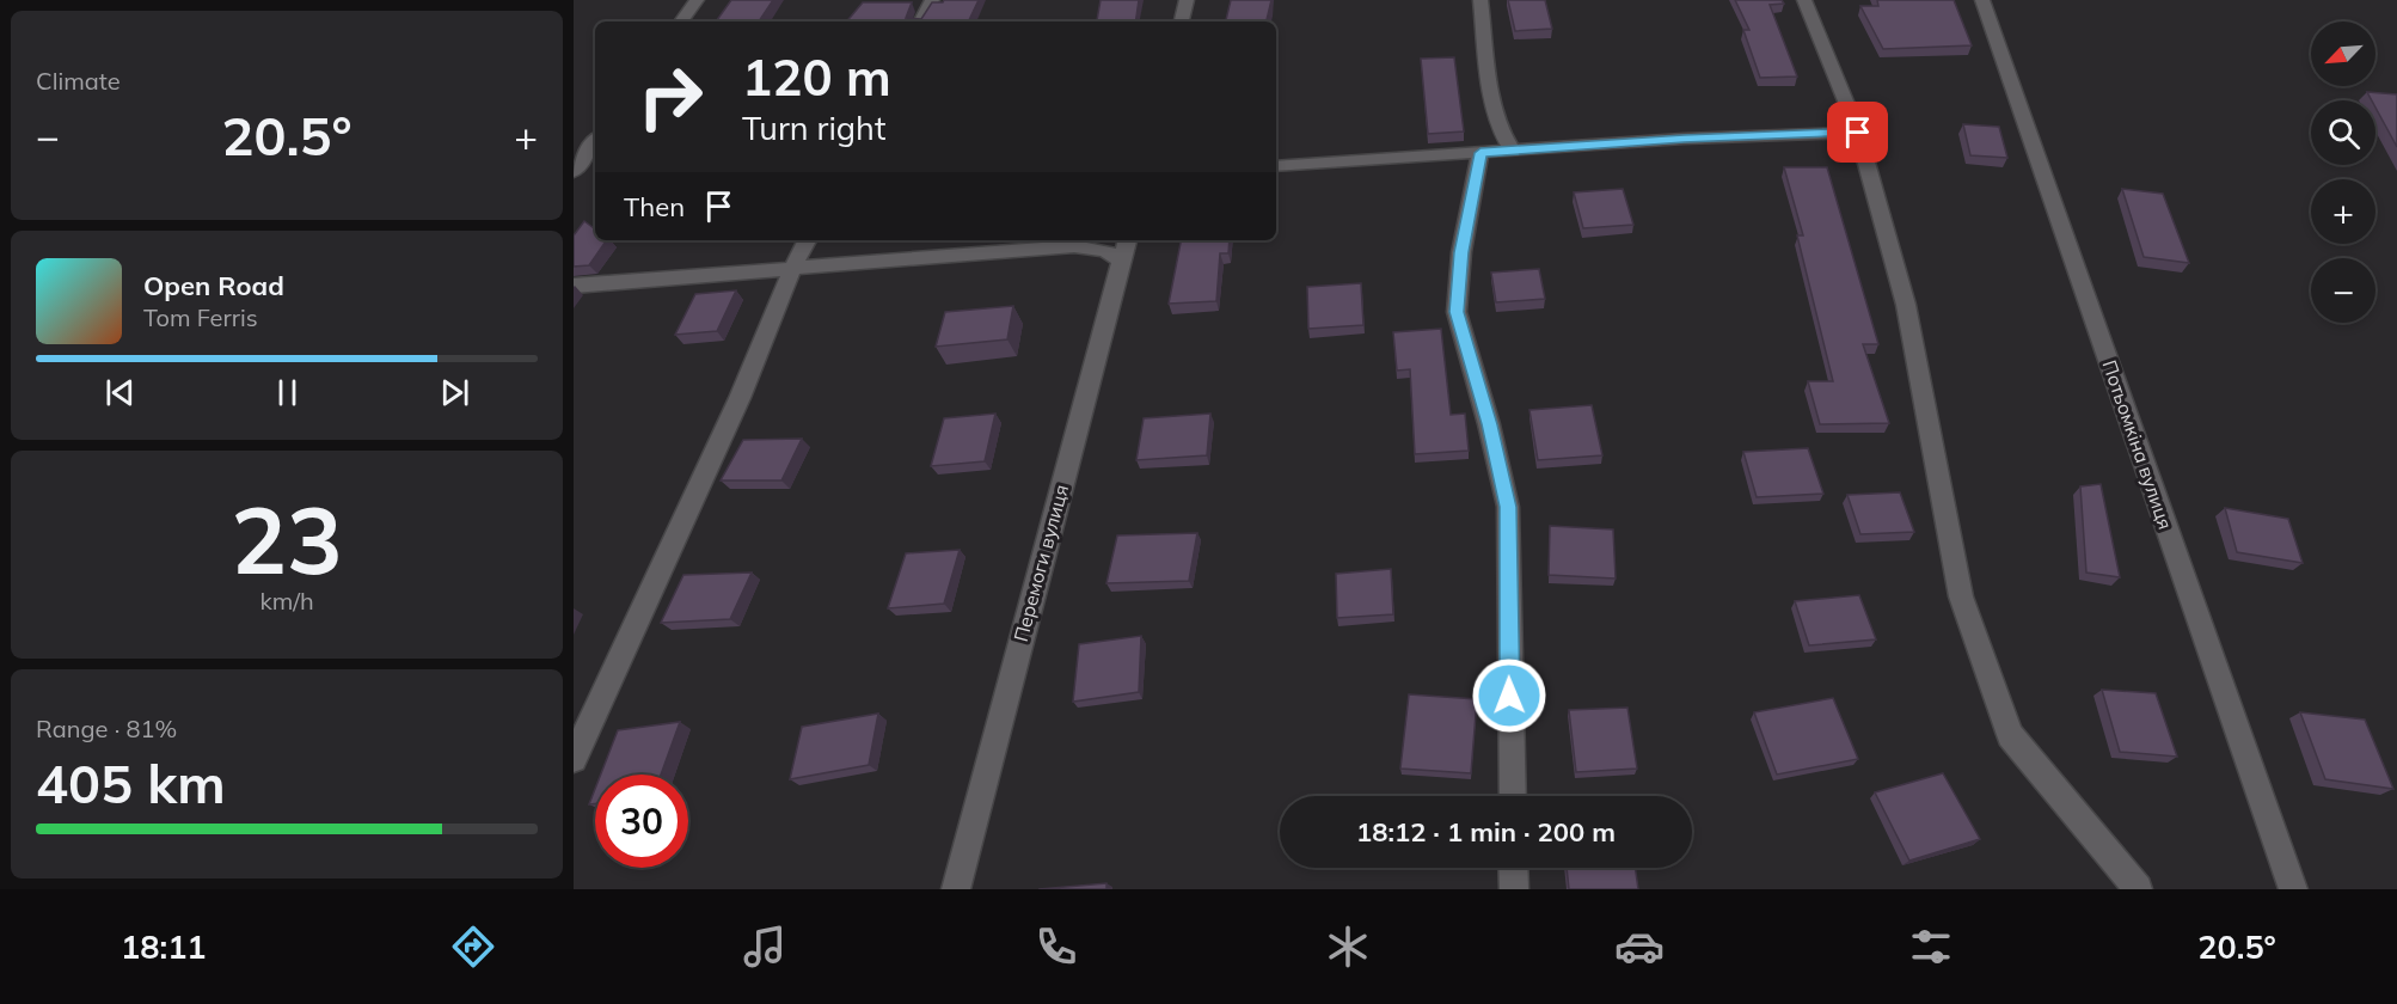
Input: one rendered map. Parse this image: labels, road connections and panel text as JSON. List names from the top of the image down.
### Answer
{
  "streets": {
    "street": ["Потьомкіна вулиця", "Перемоги вулиця"]
  },
  "north": "bottom left",
  "page": {
    "tile": [
      "Climate",
      ["23", "km/h"],
      ["Range · 81%", "405 km"]
    ],
    "map_buttons": ["+", "−"],
    "turn": ["120 m", "Turn right"],
    "heat": ["−", "20.5°", "+"],
    "then": "Then",
    "song": ["Open Road", "Tom Ferris"],
    "limit": "30",
    "trip": "18:12 · 1 min · 200 m",
    "tabs": ["18:11", "20.5°"]
  }
}
